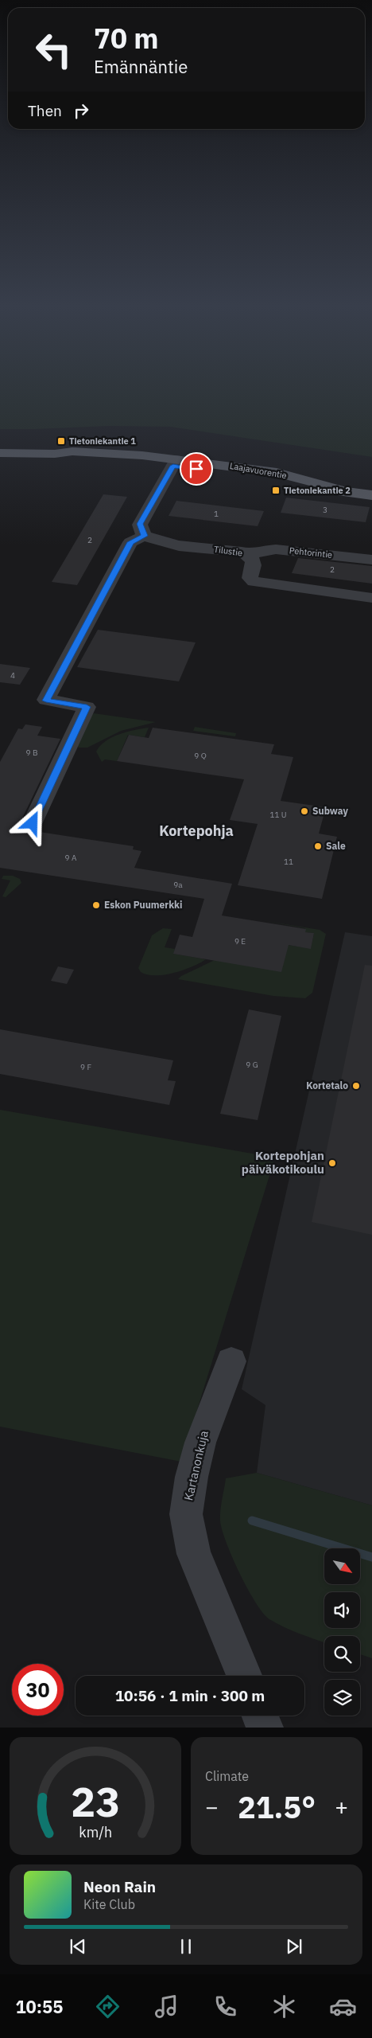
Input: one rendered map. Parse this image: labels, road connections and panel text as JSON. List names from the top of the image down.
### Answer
{
  "streets": {
    "main road": ["Laajavuorentie"],
    "street": ["Tilustie", "Pehtorintie", "Kartanonkuja"]
  },
  "crossings": [
    ["Tilustie", "Pehtorintie"]
  ],
  "districts": ["Kortepohja"],
  "places": {
    "transit": ["Tietoniekantie 1", "Tietoniekantie 2"],
    "other": [
      "Subway",
      "Sale",
      "Eskon Puumerkki",
      "Kortetalo",
      "Kortepohjan päiväkotikoulu"
    ]
  },
  "house_numbers": [
    "3",
    "1",
    "2",
    "2",
    "4",
    "9 B",
    "9 Q",
    "11 U",
    "9 A",
    "11",
    "9a",
    "9 E",
    "9 G",
    "9 F"
  ],
  "north": "bottom right",
  "page": {
    "turn": ["70 m", "Emännäntie"],
    "then": "Then",
    "limit": "30",
    "trip": "10:56 · 1 min · 300 m",
    "tile": "Climate",
    "heat": ["−", "21.5°", "+"],
    "song": ["Neon Rain", "Kite Club"],
    "tabs": "10:55",
    "gauge": ["23", "km/h"]
  }
}
